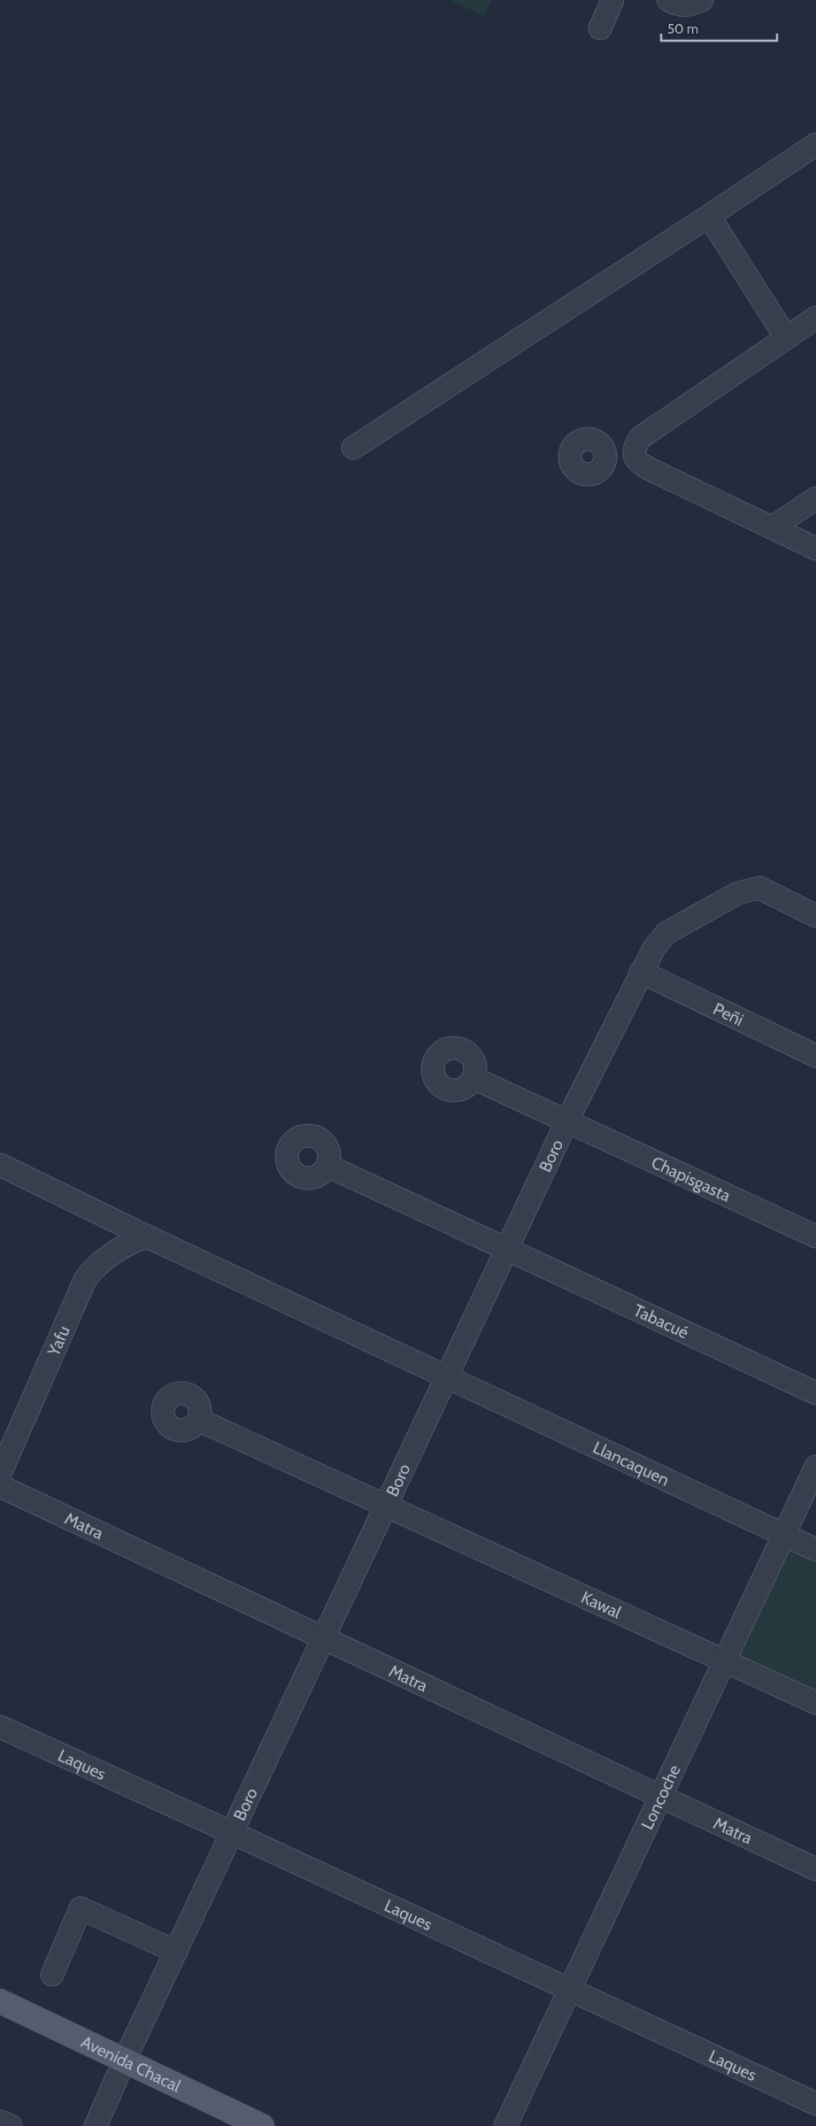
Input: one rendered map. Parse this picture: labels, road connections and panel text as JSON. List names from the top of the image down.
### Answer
{
  "streets": {
    "main road": ["Avenida Chacal"],
    "street": [
      "Peñi",
      "Boro",
      "Chapisgasta",
      "Tabacué",
      "Yafu",
      "Llancaquen",
      "Matra",
      "Kawal",
      "Laques",
      "Loncoche"
    ]
  },
  "crossings": [
    ["Peñi", "Boro"],
    ["Boro", "Chapisgasta"],
    ["Boro", "Tabacué"],
    ["Boro", "Llancaquen"],
    ["Boro", "Matra"],
    ["Boro", "Kawal"],
    ["Boro", "Laques"],
    ["Boro", "Avenida Chacal"],
    ["Yafu", "Llancaquen"],
    ["Llancaquen", "Loncoche"],
    ["Matra", "Loncoche"],
    ["Kawal", "Loncoche"],
    ["Laques", "Loncoche"]
  ],
  "scale_bar": "50 m"
}
